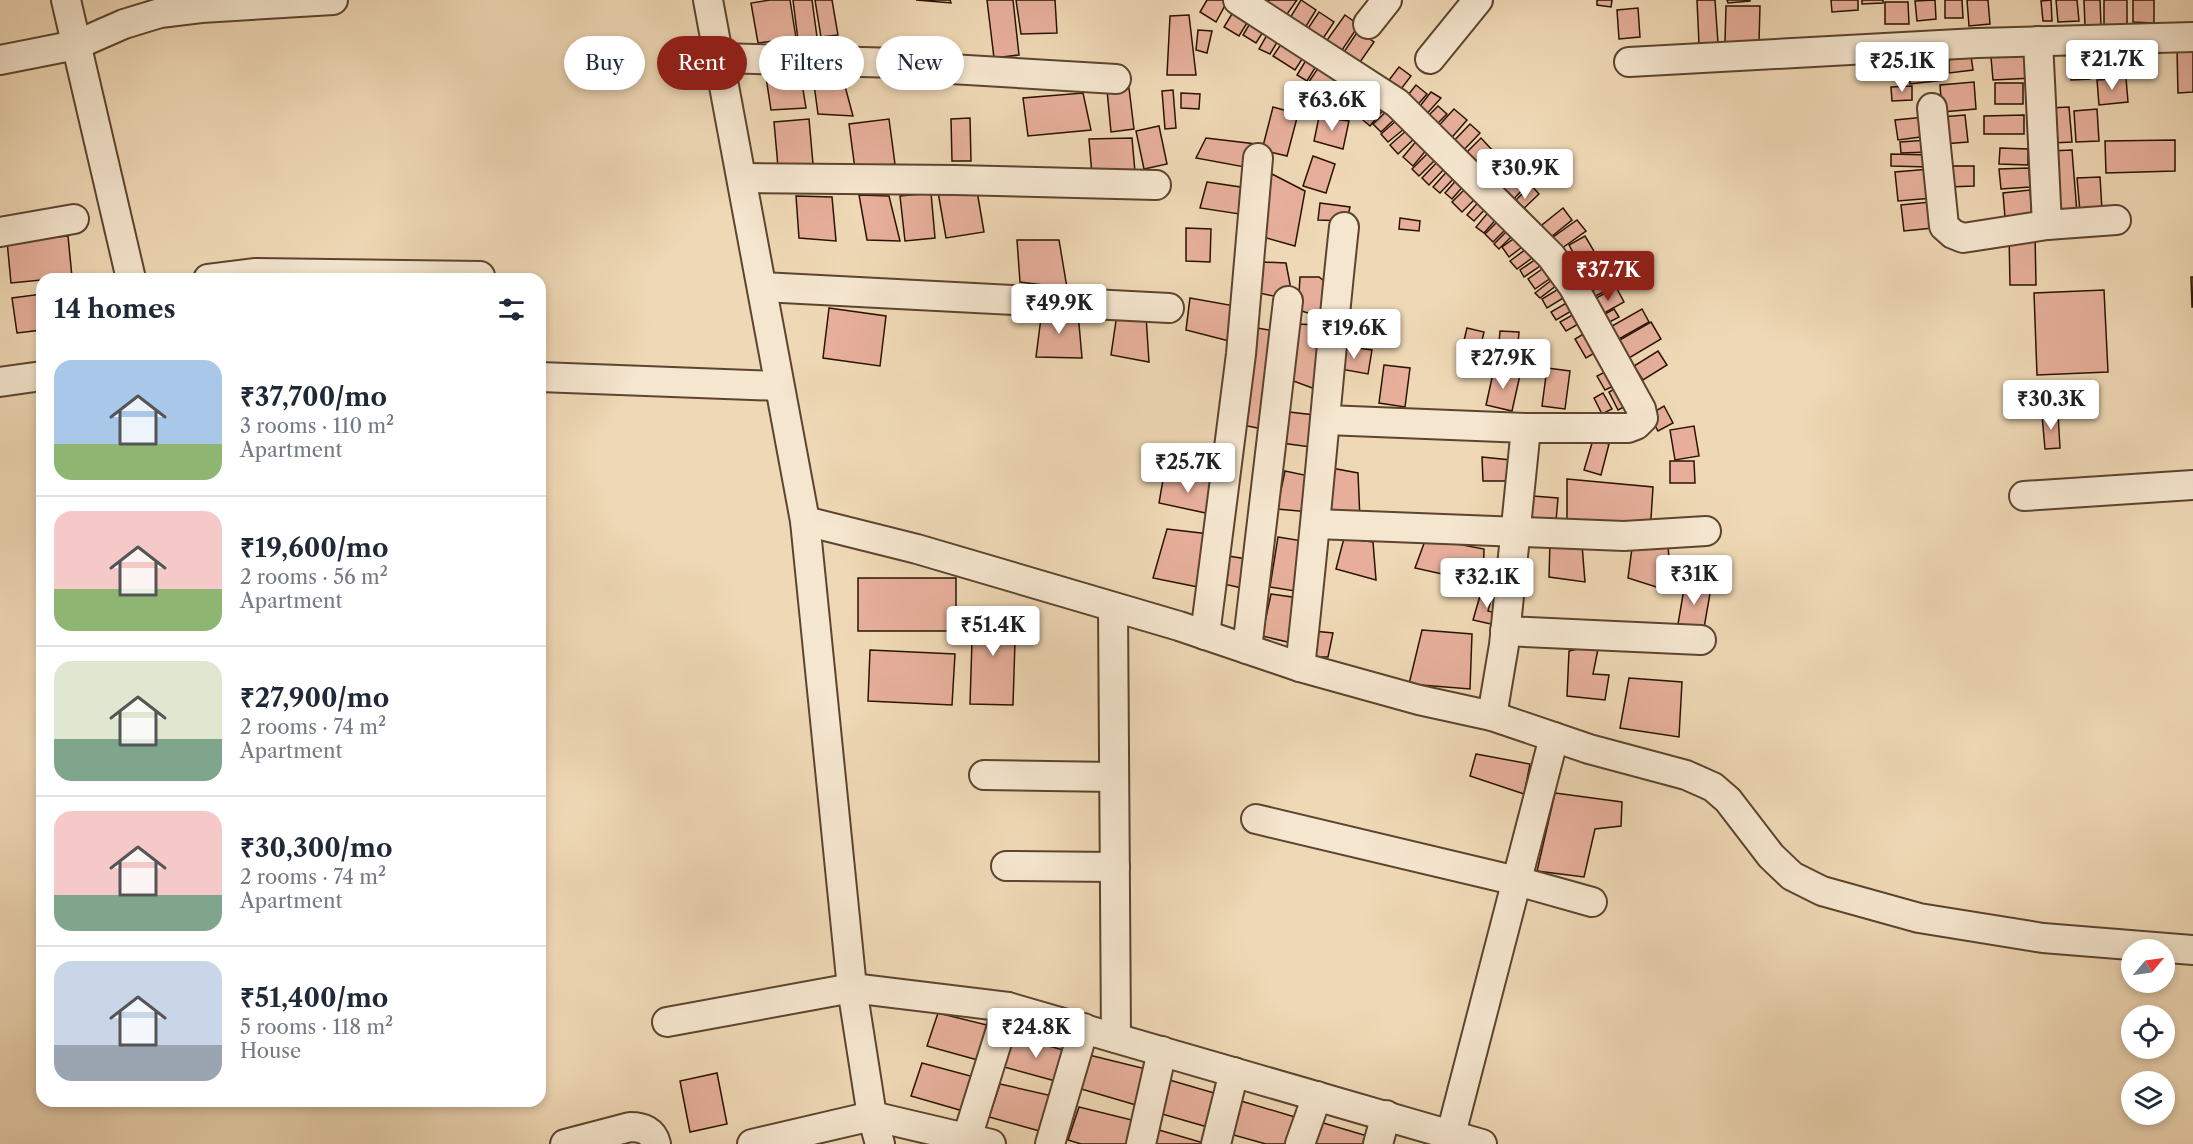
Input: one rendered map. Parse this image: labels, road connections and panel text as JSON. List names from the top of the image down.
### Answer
{
  "north": "top right",
  "page": {
    "chip": [
      "Buy",
      "Rent",
      "Filters",
      "New"
    ],
    "price": [
      "₹21.7K",
      "₹25.1K",
      "₹63.6K",
      "₹30.9K",
      "₹37.7K",
      "₹49.9K",
      "₹19.6K",
      "₹27.9K",
      "₹30.3K",
      "₹25.7K",
      "₹31K",
      "₹32.1K",
      "₹51.4K",
      "₹24.8K"
    ],
    "heading": "14 homes",
    "list": [
      {
        "name": "₹37,700/mo",
        "note": "3 rooms · 110 m² · Apartment"
      },
      {
        "name": "₹19,600/mo",
        "note": "2 rooms · 56 m² · Apartment"
      },
      {
        "name": "₹27,900/mo",
        "note": "2 rooms · 74 m² · Apartment"
      },
      {
        "name": "₹30,300/mo",
        "note": "2 rooms · 74 m² · Apartment"
      },
      {
        "name": "₹51,400/mo",
        "note": "5 rooms · 118 m² · House"
      }
    ]
  }
}
